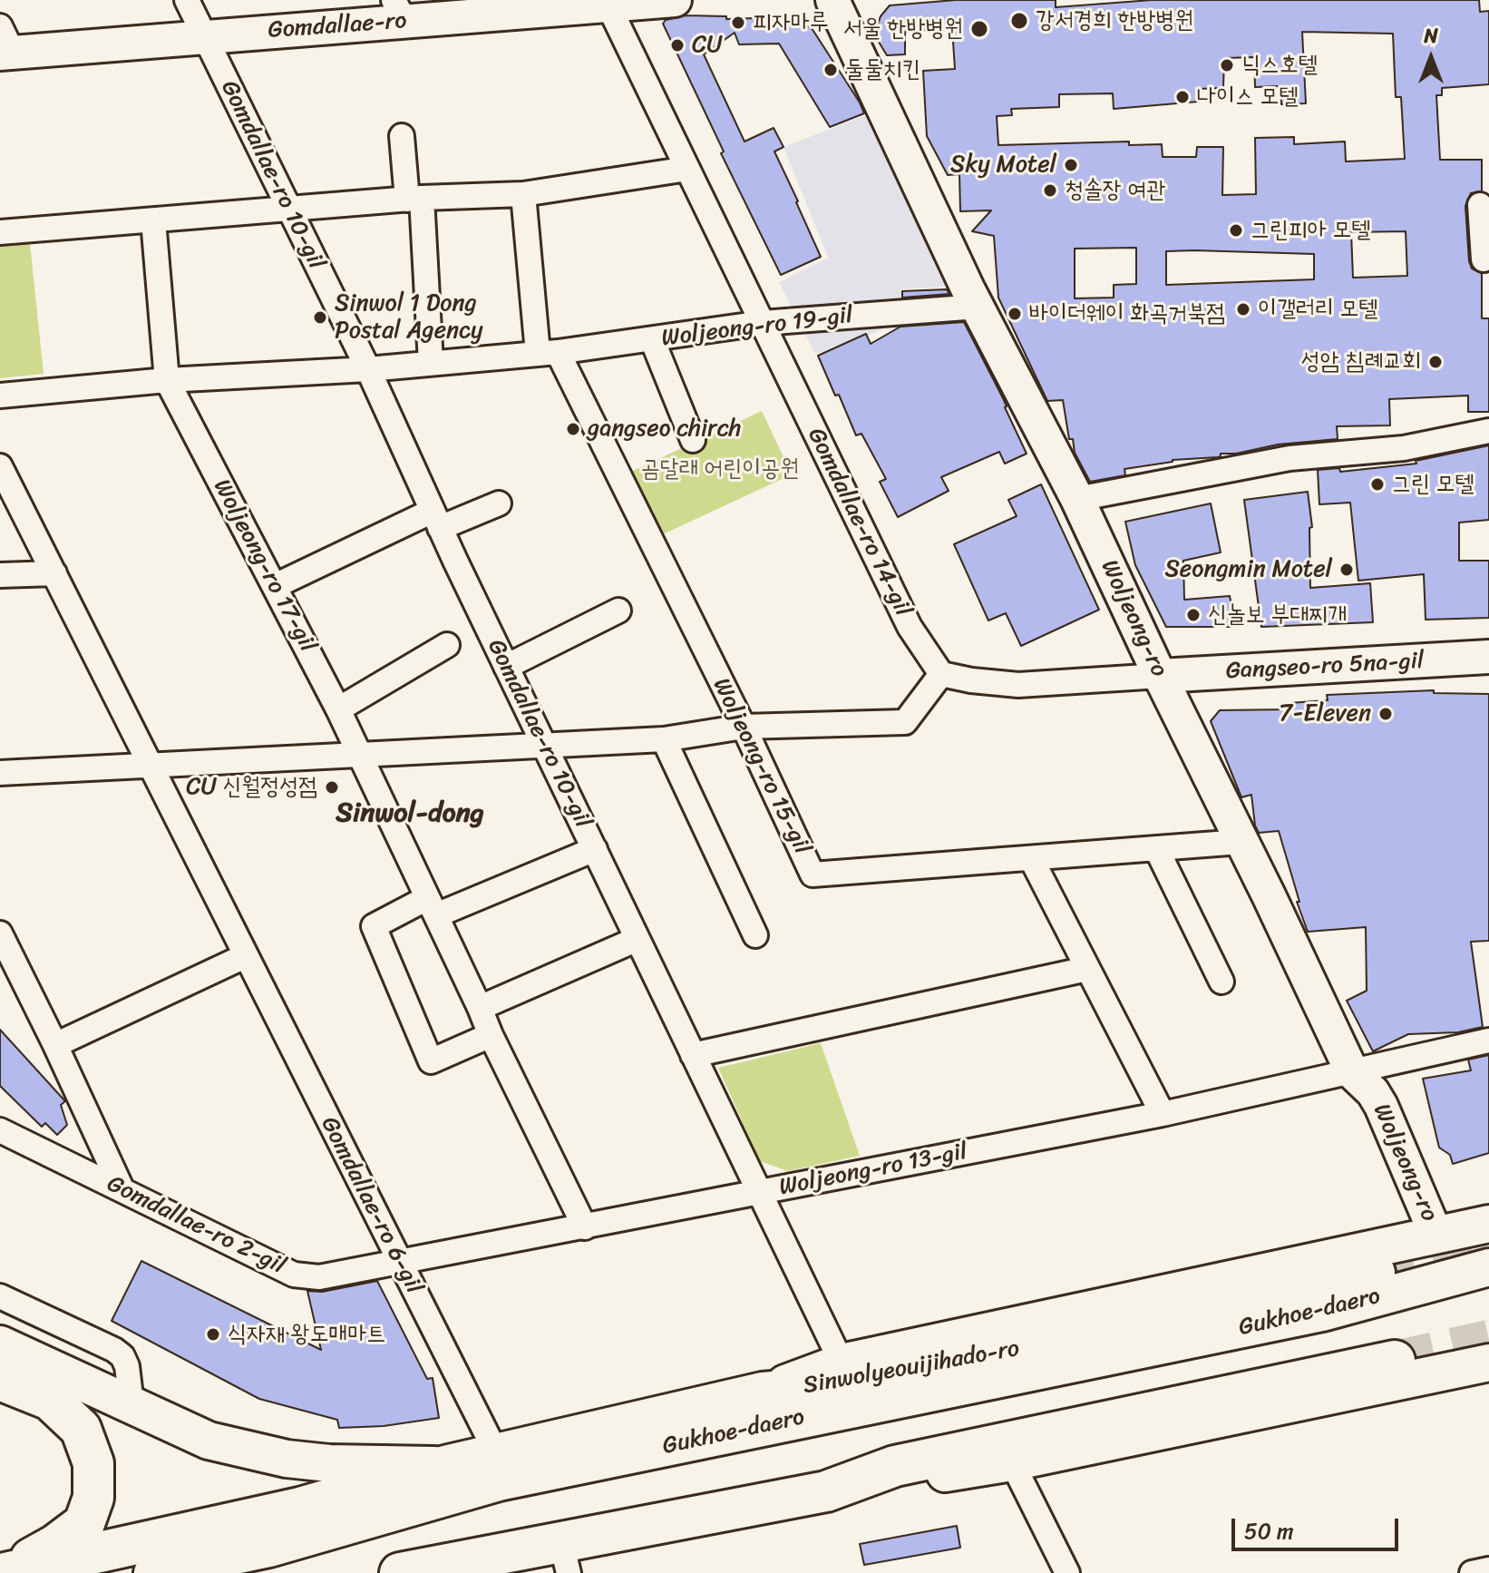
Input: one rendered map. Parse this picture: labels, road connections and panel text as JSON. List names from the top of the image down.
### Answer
{
  "streets": {
    "highway": ["Sinwolyeouijihado-ro"],
    "main road": ["Gukhoe-daero"],
    "street": [
      "Gomdallae-ro",
      "Gomdallae-ro 10-gil",
      "Woljeong-ro 19-gil",
      "Gomdallae-ro 14-gil",
      "Woljeong-ro 17-gil",
      "Woljeong-ro",
      "Gangseo-ro 5na-gil",
      "Woljeong-ro 15-gil",
      "Woljeong-ro 13-gil",
      "Gomdallae-ro 6-gil",
      "Gomdallae-ro 2-gil"
    ]
  },
  "crossings": [
    ["Gomdallae-ro", "Gomdallae-ro 10-gil"],
    ["Gomdallae-ro", "Gomdallae-ro 14-gil"],
    ["Gomdallae-ro 10-gil", "Woljeong-ro 19-gil"],
    ["Gomdallae-ro 10-gil", "Woljeong-ro 13-gil"],
    ["Woljeong-ro 19-gil", "Gomdallae-ro 14-gil"],
    ["Woljeong-ro 19-gil", "Woljeong-ro 17-gil"],
    ["Woljeong-ro 19-gil", "Woljeong-ro"],
    ["Woljeong-ro 19-gil", "Woljeong-ro 15-gil"],
    ["Woljeong-ro", "Gangseo-ro 5na-gil"],
    ["Woljeong-ro", "Woljeong-ro 15-gil"],
    ["Woljeong-ro", "Woljeong-ro 13-gil"],
    ["Woljeong-ro 13-gil", "Gomdallae-ro 6-gil"],
    ["Woljeong-ro 13-gil", "Gomdallae-ro 2-gil"],
    ["Gomdallae-ro 6-gil", "Gomdallae-ro 2-gil"],
    ["Gomdallae-ro 6-gil", "Sinwolyeouijihado-ro"]
  ],
  "districts": ["Sinwol-dong"],
  "parks": ["곰달래 어린이공원"],
  "places": [
    "강서경희 한방병원",
    "피자마루",
    "서울 한방병원",
    "CU",
    "닉스호텔",
    "둘둘치킨",
    "나이스 모텔",
    "Sky Motel",
    "청솔장 여관",
    "그린피아 모텔",
    "이갤러리 모텔",
    "바이더웨이 화곡거북점",
    "Sinwol 1 Dong Postal Agency",
    "성암 침례교회",
    "gangseo chirch",
    "그린 모텔",
    "Seongmin Motel",
    "신놀보 부대찌개",
    "7-Eleven",
    "CU 신월정성점",
    "식자재 왕도매마트"
  ],
  "scale_bar": "50 m",
  "north": "top"
}
